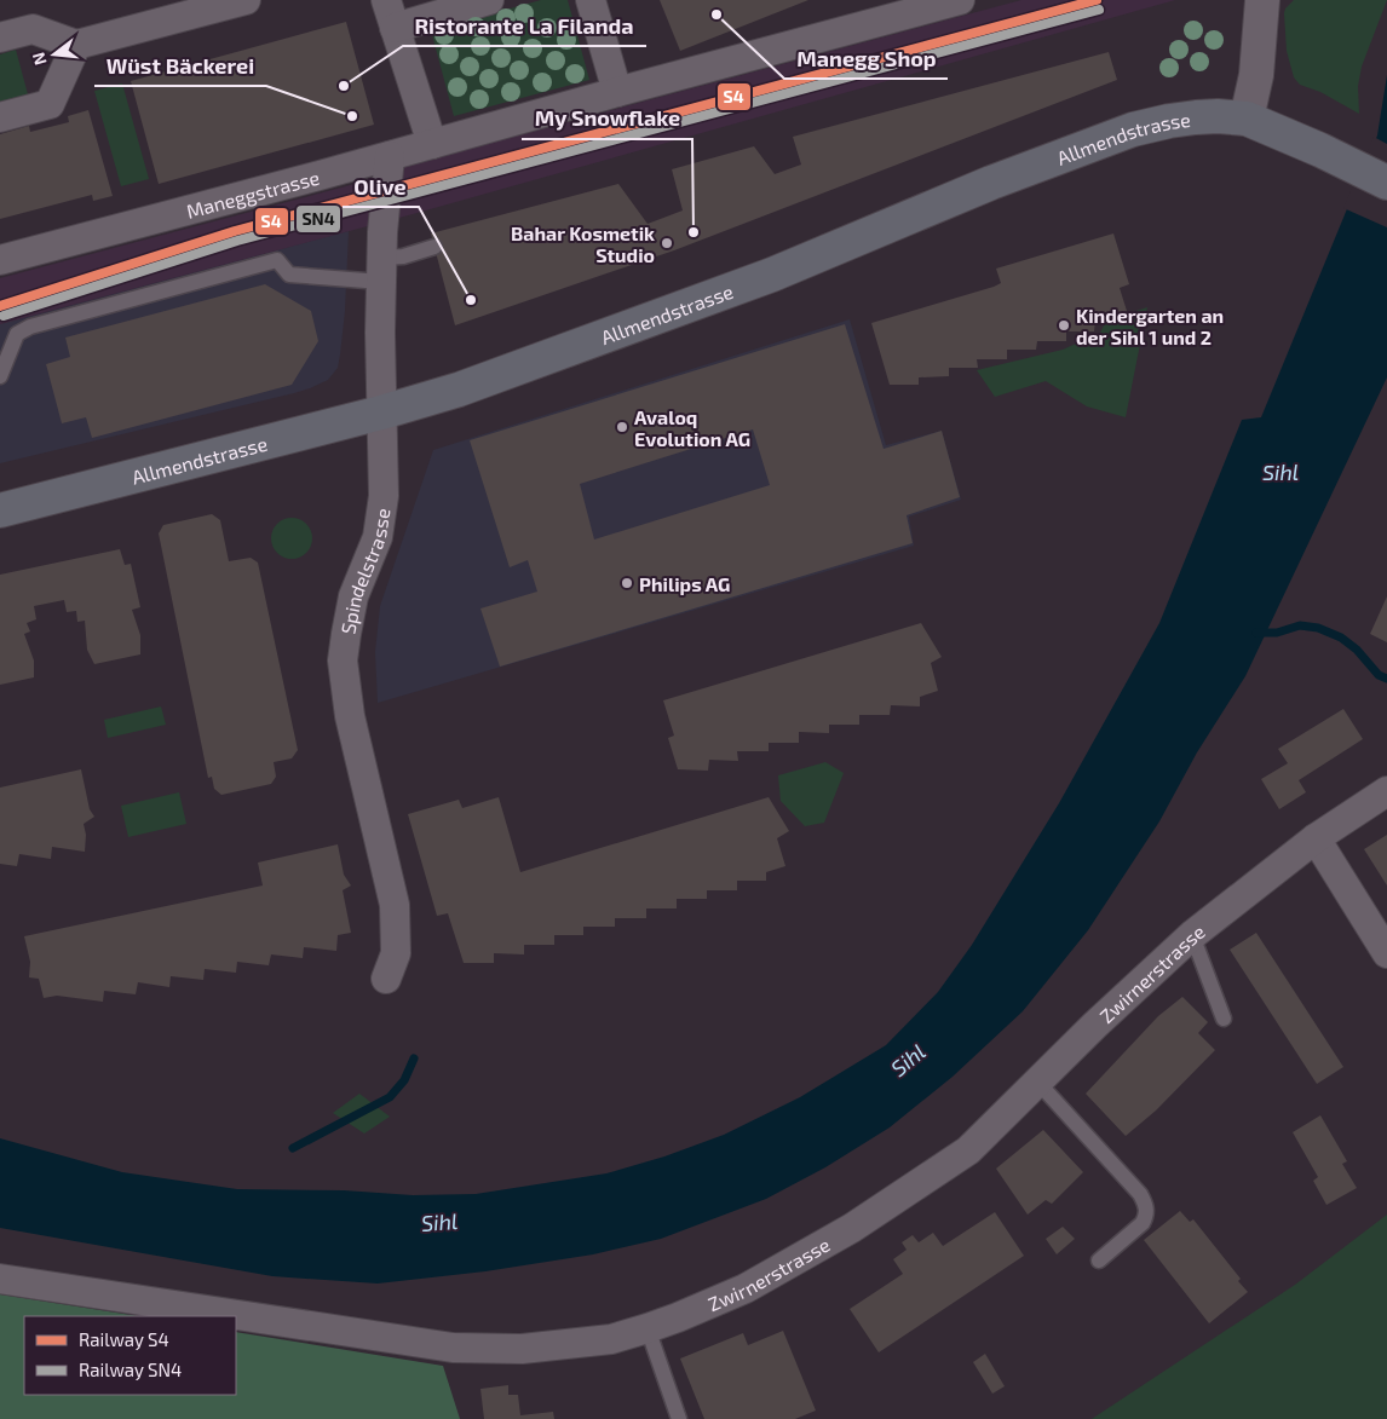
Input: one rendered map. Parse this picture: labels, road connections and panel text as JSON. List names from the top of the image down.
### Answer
{
  "streets": {
    "main road": ["Allmendstrasse"],
    "street": ["Maneggstrasse", "Spindelstrasse", "Zwirnerstrasse"]
  },
  "crossings": [
    ["Allmendstrasse", "Spindelstrasse"],
    ["Maneggstrasse", "Spindelstrasse"]
  ],
  "water": ["Sihl"],
  "places": [
    "Manegg Shop",
    "Ristorante La Filanda",
    "Wüst Bäckerei",
    "My Snowflake",
    "Bahar Kosmetik Studio",
    "Olive",
    "Kindergarten an der Sihl 1 und 2",
    "Avaloq Evolution AG",
    "Philips AG"
  ],
  "lines": ["rail line S4", "rail line SN4"],
  "legend": ["Railway S4", "Railway SN4"],
  "north": "left"
}
